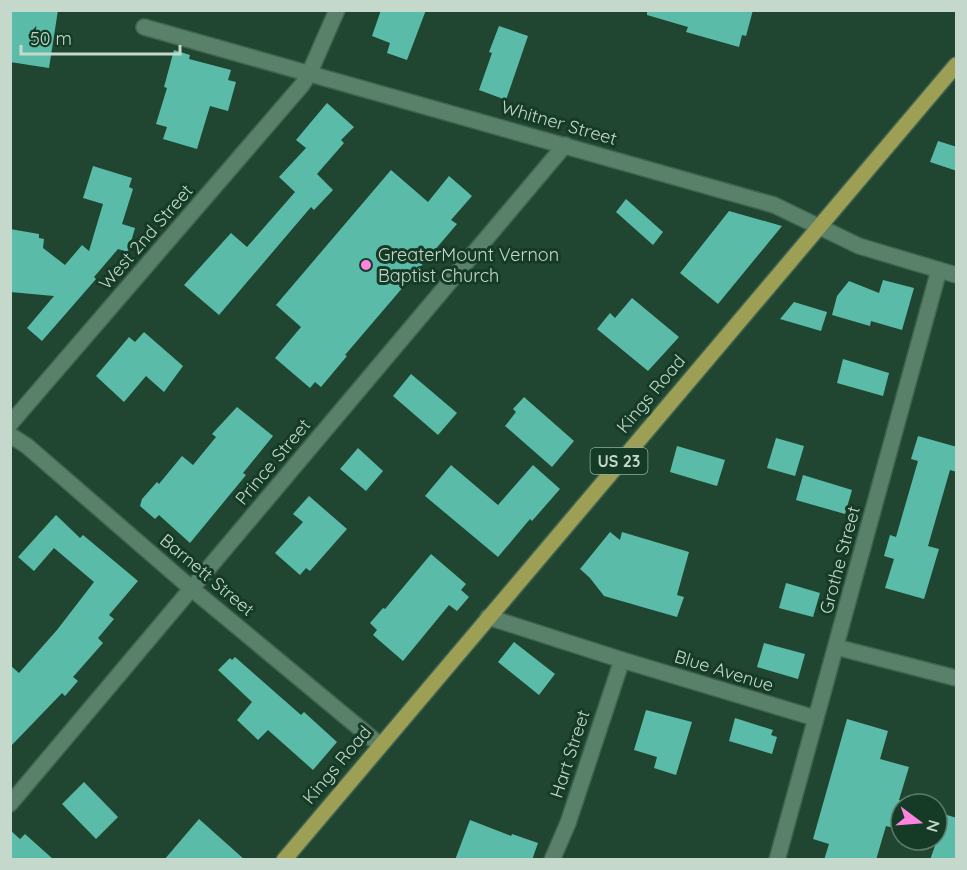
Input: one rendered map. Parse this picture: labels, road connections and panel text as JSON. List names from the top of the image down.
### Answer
{
  "streets": {
    "main road": ["Kings Road", "US 23"],
    "street": [
      "Whitner Street",
      "West 2nd Street",
      "Prince Street",
      "Grothe Street",
      "Barnett Street",
      "Blue Avenue",
      "Hart Street"
    ]
  },
  "crossings": [
    ["Whitner Street", "West 2nd Street"],
    ["Whitner Street", "Kings Road"],
    ["Whitner Street", "Prince Street"],
    ["Whitner Street", "Grothe Street"],
    ["Kings Road", "Barnett Street"],
    ["Kings Road", "Blue Avenue"],
    ["Prince Street", "Barnett Street"],
    ["Grothe Street", "Blue Avenue"],
    ["Blue Avenue", "Hart Street"]
  ],
  "places": ["GreaterMount Vernon Baptist Church"],
  "scale_bar": "50 m",
  "north": "right"
}
